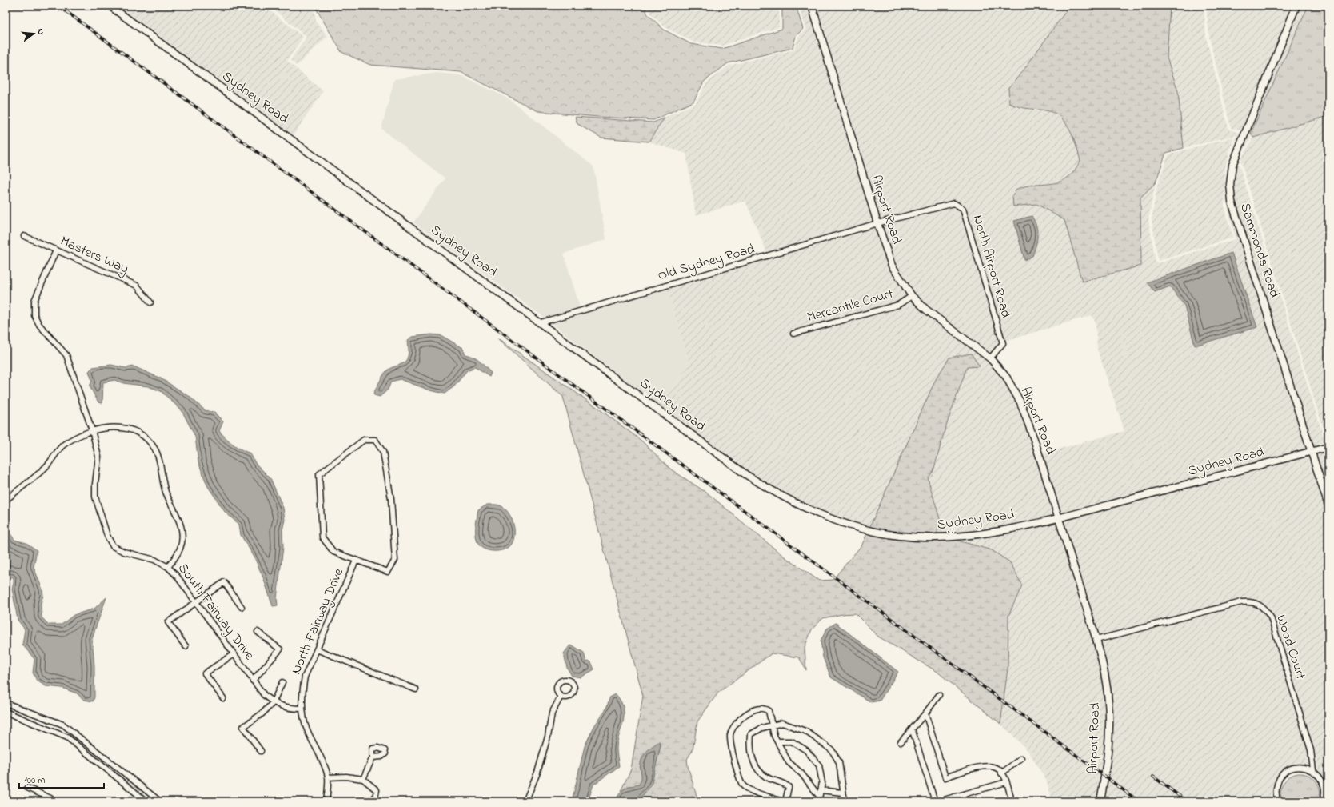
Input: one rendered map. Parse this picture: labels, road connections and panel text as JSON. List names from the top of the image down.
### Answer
{
  "streets": {
    "street": [
      "Sydney Road",
      "Airport Road",
      "Sammonds Road",
      "Masters Way",
      "Old Sydney Road",
      "North Airport Road",
      "Mercantile Court",
      "South Fairway Drive",
      "North Fairway Drive",
      "Wood Court"
    ]
  },
  "crossings": [
    ["Sydney Road", "Airport Road"],
    ["Sydney Road", "Sammonds Road"],
    ["Sydney Road", "Old Sydney Road"],
    ["Airport Road", "Old Sydney Road"],
    ["Airport Road", "North Airport Road"],
    ["Airport Road", "Mercantile Court"],
    ["Airport Road", "Wood Court"],
    ["Masters Way", "South Fairway Drive"],
    ["Old Sydney Road", "North Airport Road"],
    ["South Fairway Drive", "North Fairway Drive"]
  ],
  "scale_bar": "100 m",
  "north": "right"
}
